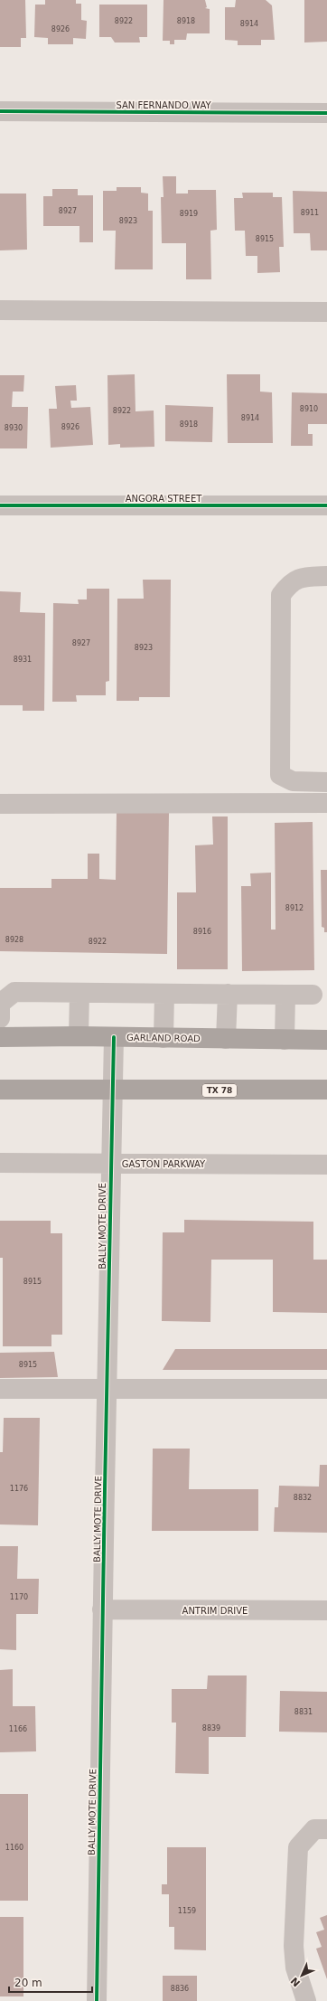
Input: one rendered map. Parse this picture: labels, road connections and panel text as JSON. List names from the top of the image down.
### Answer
{
  "streets": {
    "main road": ["GARLAND ROAD", "TX 78"],
    "street": [
      "SAN FERNANDO WAY",
      "ANGORA STREET",
      "GASTON PARKWAY",
      "BALLY MOTE DRIVE",
      "ANTRIM DRIVE"
    ]
  },
  "crossings": [
    ["GARLAND ROAD", "BALLY MOTE DRIVE"],
    ["TX 78", "BALLY MOTE DRIVE"],
    ["GASTON PARKWAY", "BALLY MOTE DRIVE"],
    ["BALLY MOTE DRIVE", "ANTRIM DRIVE"]
  ],
  "house_numbers": [
    "8922",
    "8918",
    "8914",
    "8926",
    "8927",
    "8911",
    "8919",
    "8923",
    "8915",
    "8910",
    "8922",
    "8914",
    "8918",
    "8926",
    "8930",
    "8927",
    "8923",
    "8931",
    "8912",
    "8916",
    "8928",
    "8922",
    "8915",
    "8915",
    "1176",
    "8832",
    "1170",
    "8831",
    "8839",
    "1166",
    "1160",
    "1159",
    "8836"
  ],
  "scale_bar": "20 m",
  "north": "bottom left"
}
